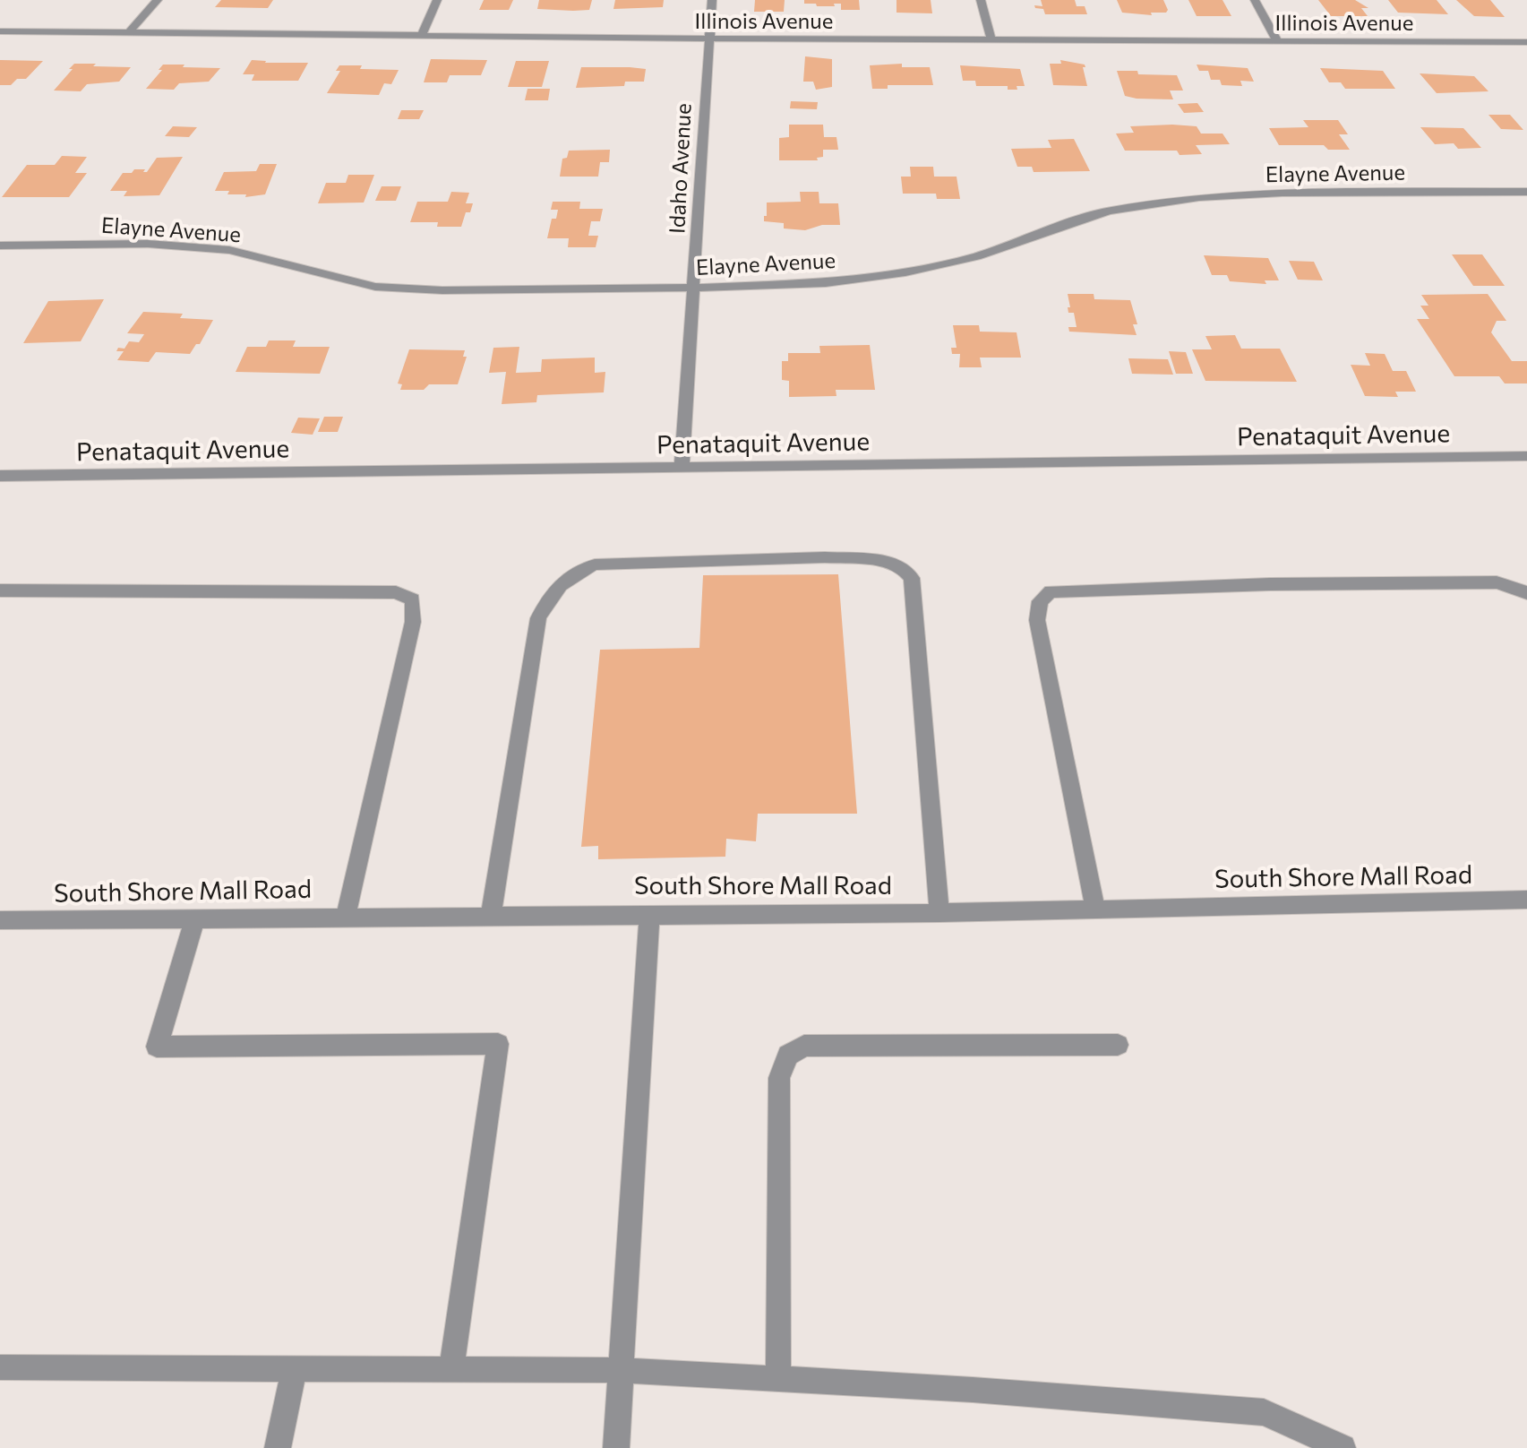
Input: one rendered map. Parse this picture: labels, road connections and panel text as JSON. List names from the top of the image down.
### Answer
{
  "streets": {
    "street": [
      "Illinois Avenue",
      "Idaho Avenue",
      "Elayne Avenue",
      "Penataquit Avenue",
      "South Shore Mall Road"
    ]
  },
  "crossings": [
    ["Illinois Avenue", "Idaho Avenue"],
    ["Idaho Avenue", "Elayne Avenue"],
    ["Idaho Avenue", "Penataquit Avenue"]
  ]
}
